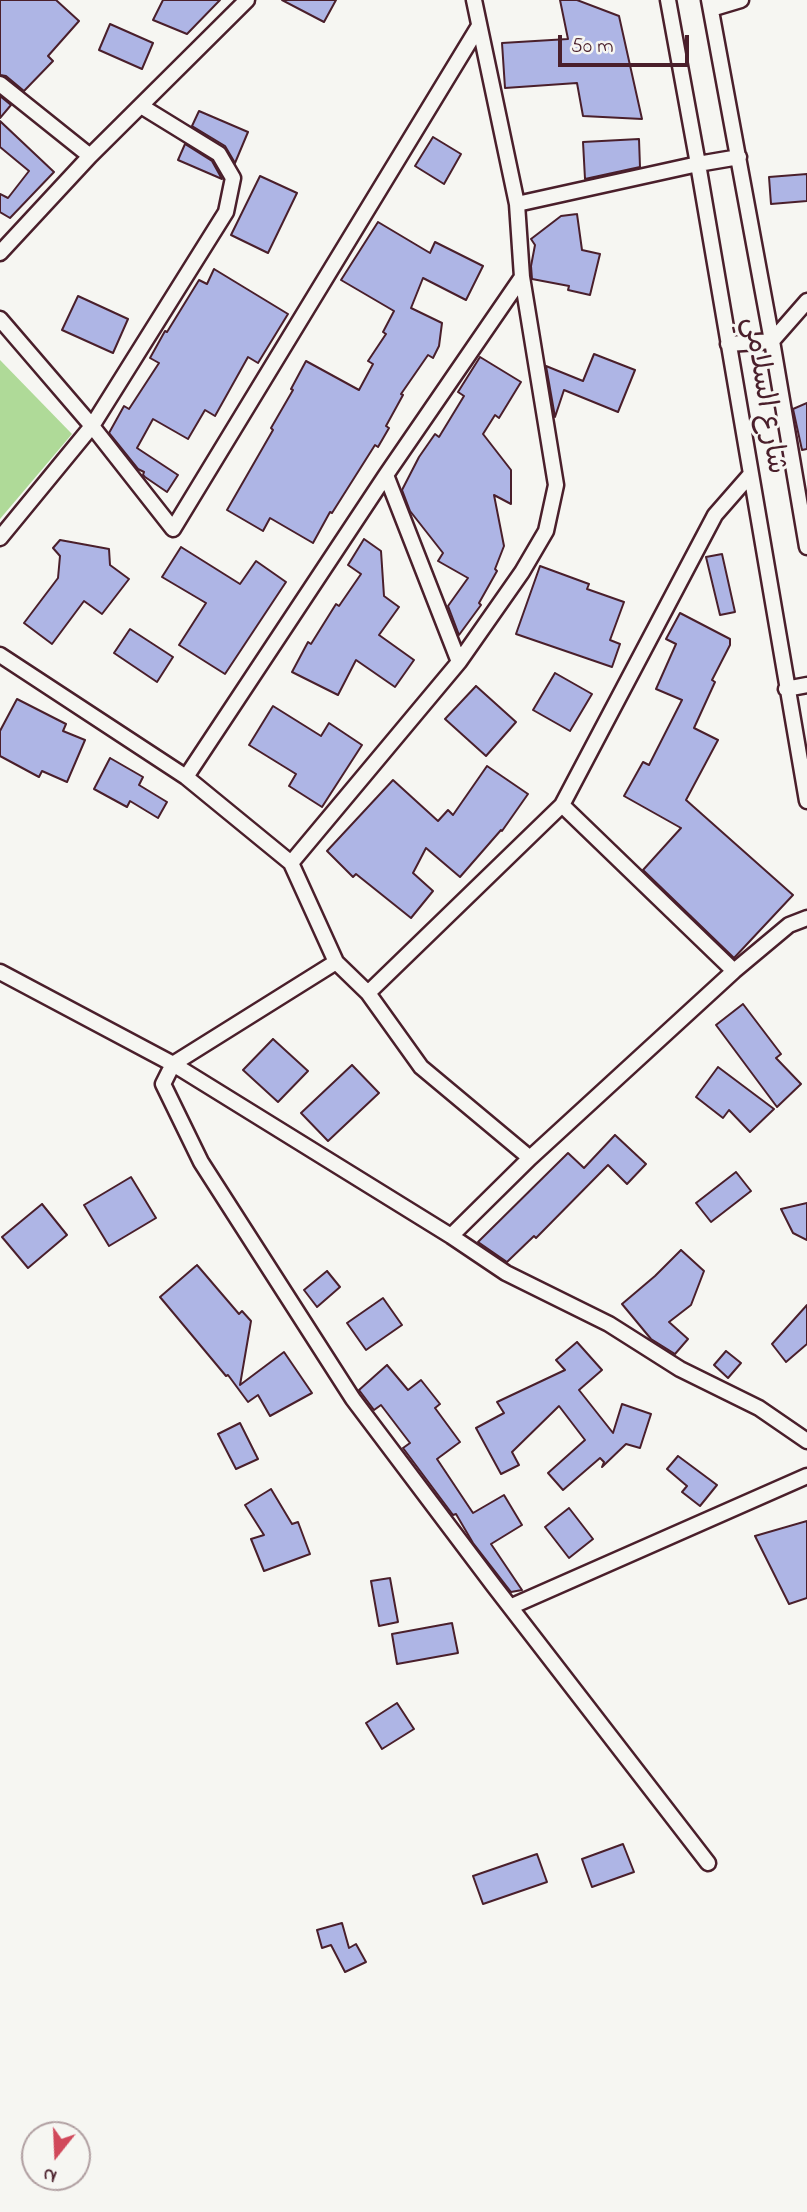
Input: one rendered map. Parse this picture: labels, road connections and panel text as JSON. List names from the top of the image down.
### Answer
{
  "streets": {
    "street": ["شارع السلامي"]
  },
  "scale_bar": "50 m",
  "north": "bottom"
}
